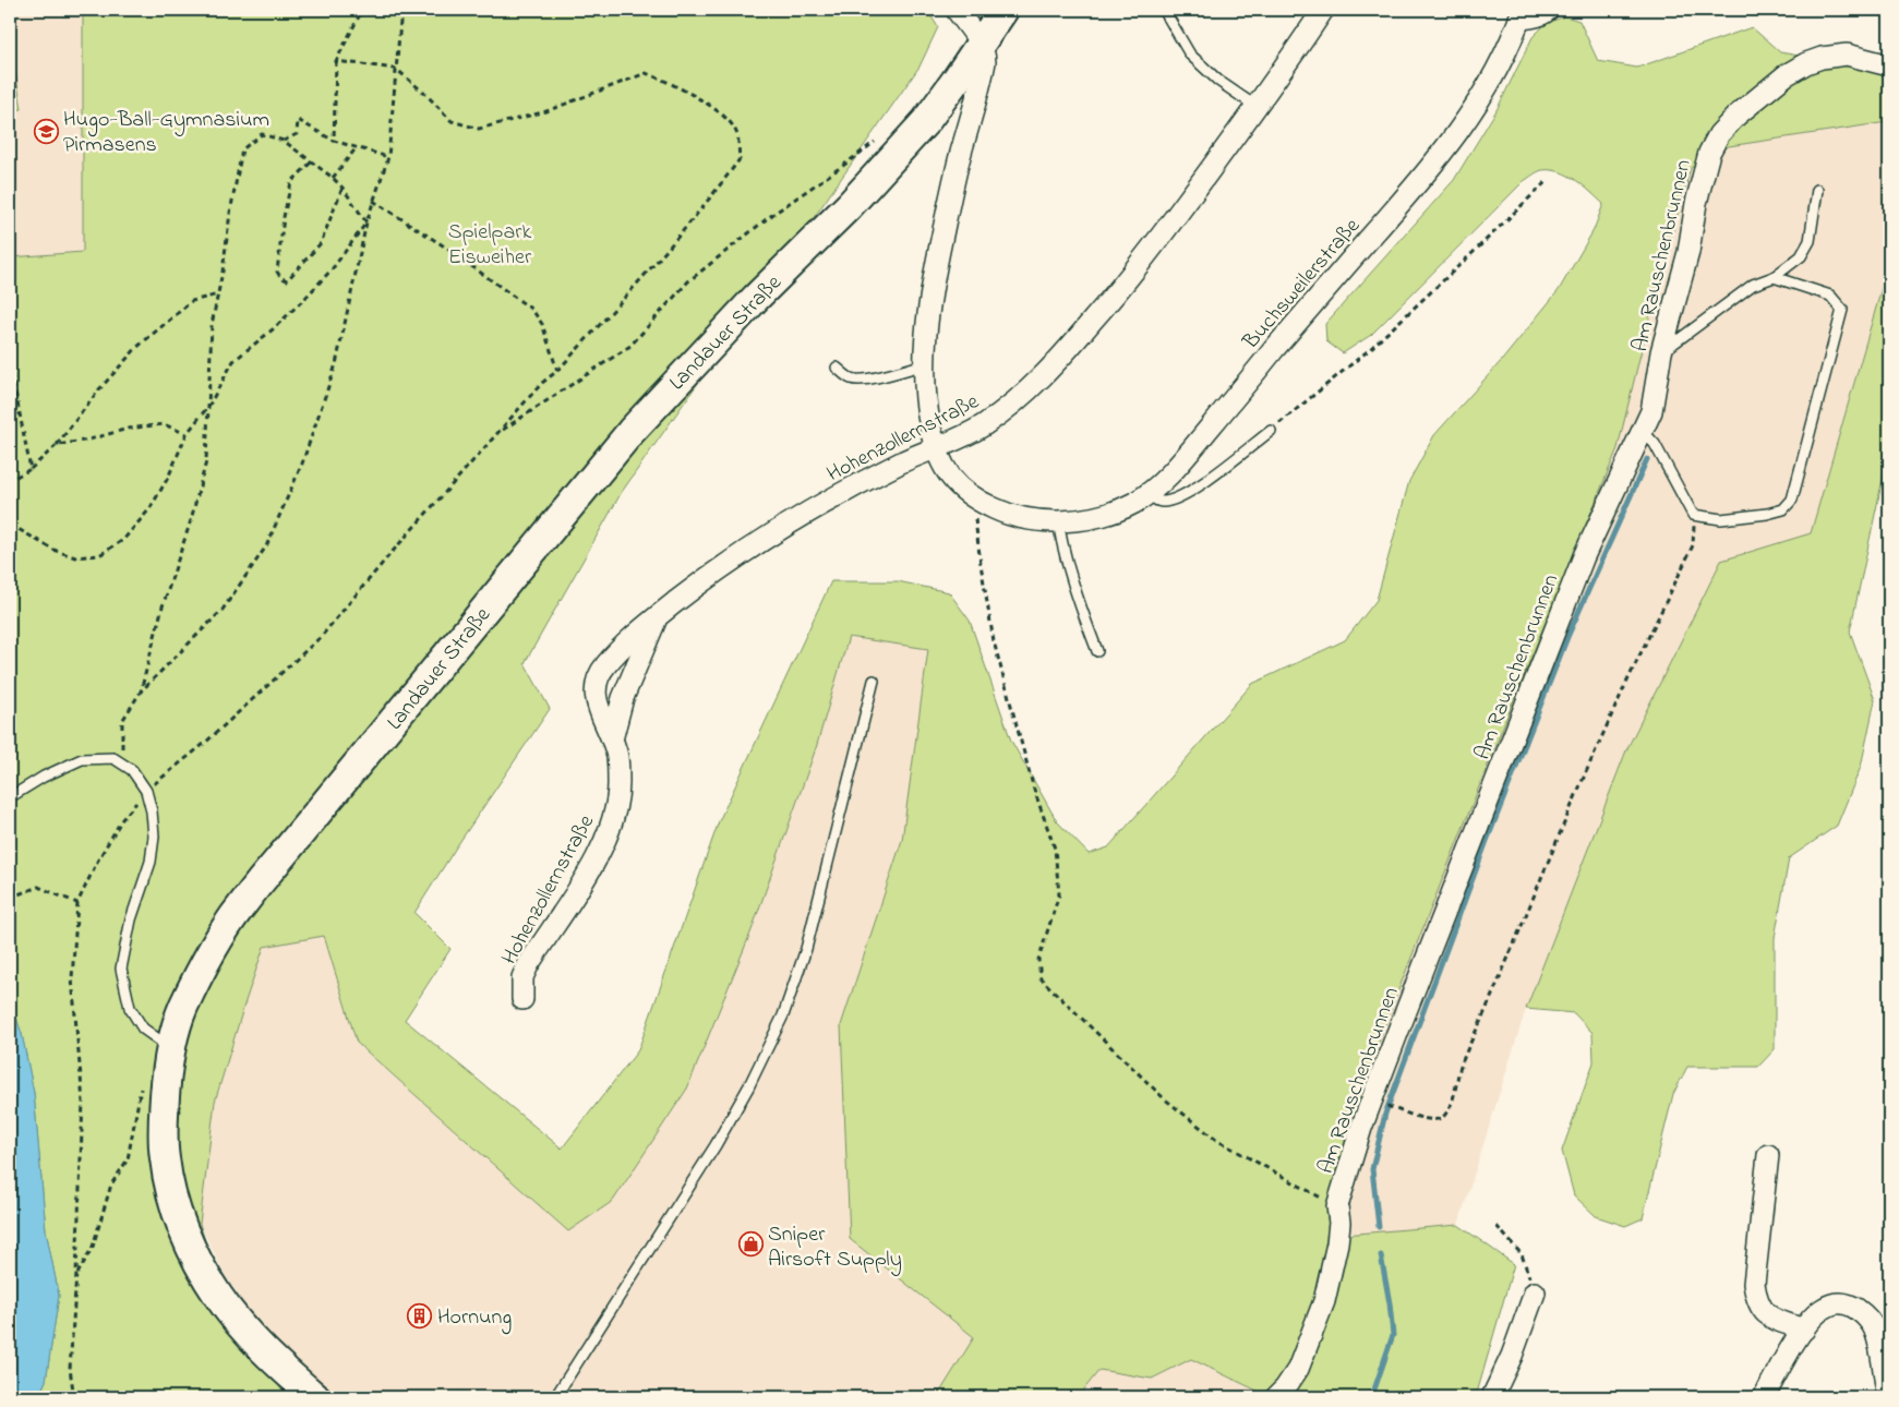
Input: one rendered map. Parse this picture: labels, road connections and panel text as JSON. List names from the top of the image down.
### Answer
{
  "streets": {
    "main road": ["Landauer Straße"],
    "street": ["Am Rauschenbrunnen", "Buchsweilerstraße", "Hohenzollernstraße"]
  },
  "crossings": [
    ["Buchsweilerstraße", "Landauer Straße"],
    ["Buchsweilerstraße", "Hohenzollernstraße"]
  ],
  "parks": ["Spielpark Eisweiher"],
  "places": {
    "school or university": ["Hugo-Ball-Gymnasium Pirmasens"],
    "shop": ["Sniper Airsoft Supply"],
    "building": ["Hornung"]
  }
}
